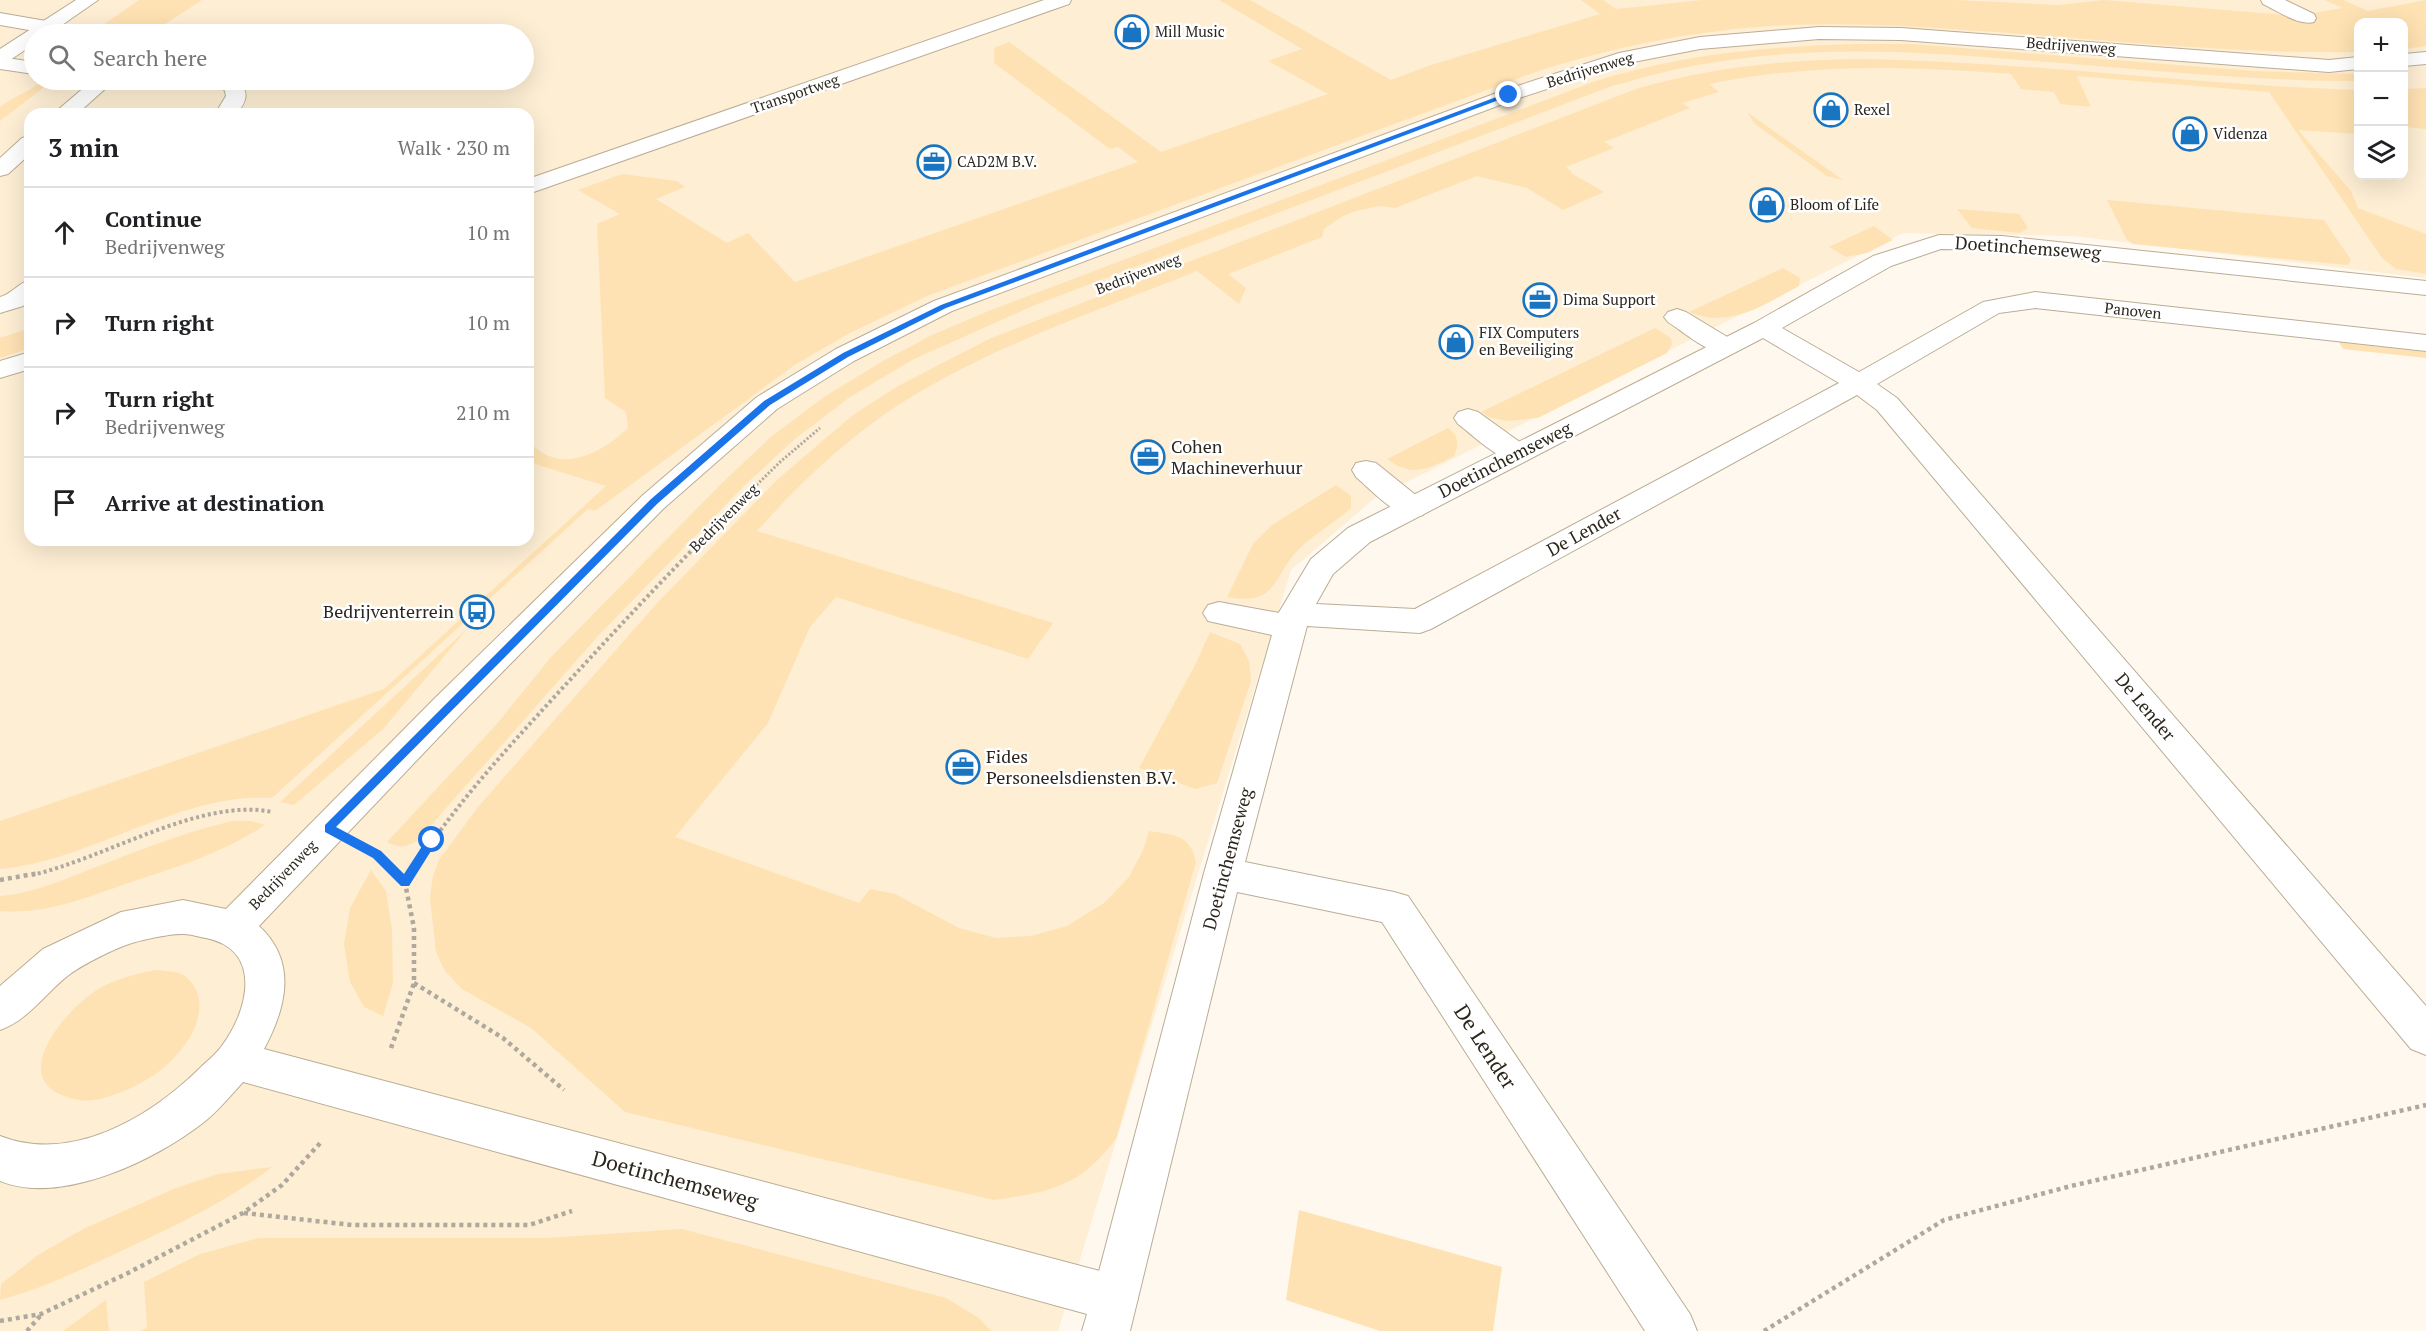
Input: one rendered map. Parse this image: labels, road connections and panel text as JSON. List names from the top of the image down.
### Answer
{
  "streets": {
    "street": [
      "Bedrijvenweg",
      "Transportweg",
      "Doetinchemseweg",
      "Panoven",
      "De Lender"
    ]
  },
  "crossings": [
    ["Doetinchemseweg", "De Lender"],
    ["Panoven", "De Lender"]
  ],
  "places": {
    "shop": [
      "Mill Music",
      "Rexel",
      "Videnza",
      "Bloom of Life",
      "FIX Computers en Beveiliging"
    ],
    "office": [
      "CAD2M B.V.",
      "Dima Support",
      "Cohen Machineverhuur",
      "Fides Personeelsdiensten B.V."
    ],
    "bus stop": ["Bedrijventerrein"]
  },
  "page": {
    "map_buttons": ["+", "−"],
    "search": "Search here",
    "heading": ["3 min", "Walk · 230 m"],
    "list": [
      ["Continue", "Bedrijvenweg", "10 m"],
      ["Turn right", "10 m"],
      ["Turn right", "Bedrijvenweg", "210 m"],
      "Arrive at destination"
    ]
  }
}
